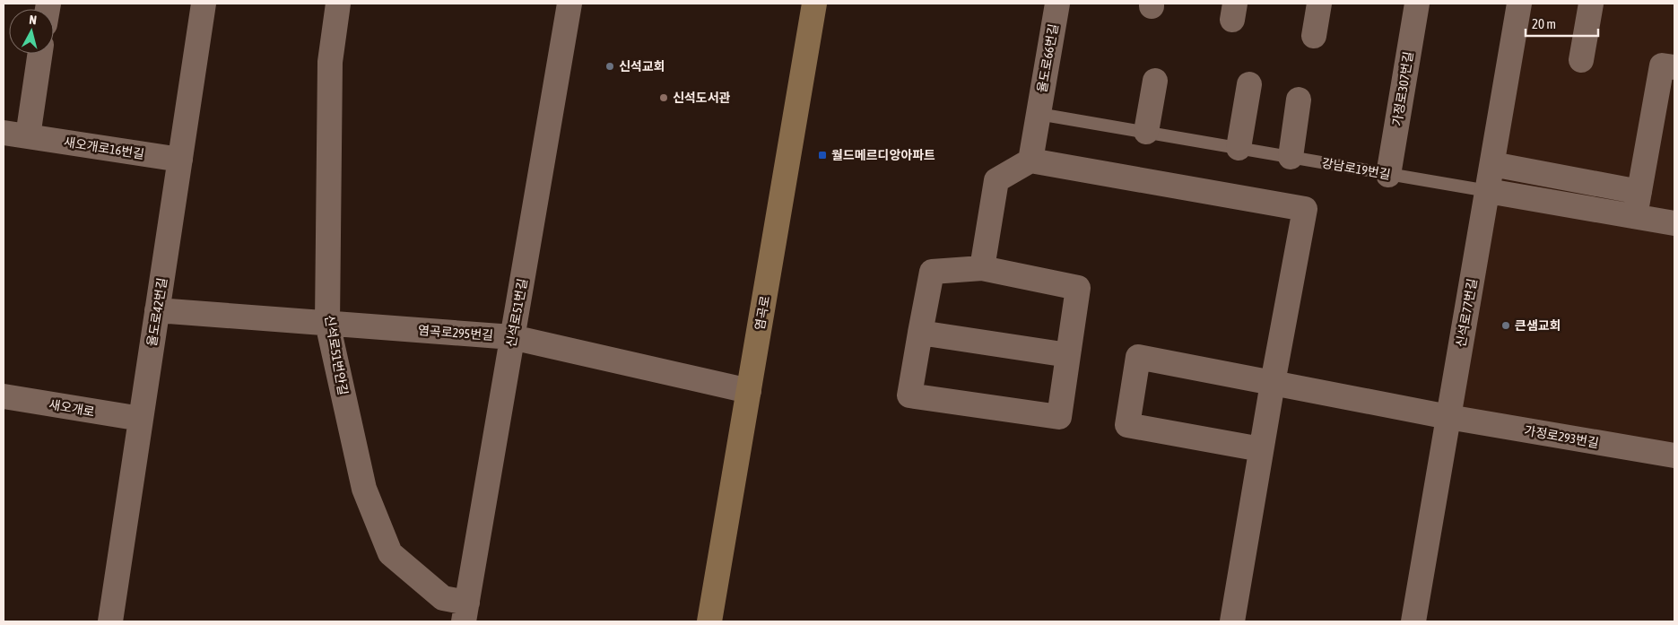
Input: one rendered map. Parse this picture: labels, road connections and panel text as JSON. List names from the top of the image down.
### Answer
{
  "streets": {
    "street": [
      "율도로66번길",
      "가정로307번길",
      "새오개로16번길",
      "강남로19번길",
      "율도로42번길",
      "신석로51번길",
      "염곡로",
      "신석로77번길",
      "염곡로295번길",
      "신석로51번안길",
      "새오개로",
      "가정로293번길"
    ]
  },
  "crossings": [
    ["율도로66번길", "강남로19번길"],
    ["가정로307번길", "강남로19번길"],
    ["새오개로16번길", "율도로42번길"],
    ["강남로19번길", "신석로77번길"],
    ["율도로42번길", "염곡로295번길"],
    ["율도로42번길", "새오개로"],
    ["신석로51번길", "염곡로295번길"],
    ["신석로51번길", "신석로51번안길"],
    ["염곡로", "염곡로295번길"],
    ["신석로77번길", "가정로293번길"],
    ["염곡로295번길", "신석로51번안길"]
  ],
  "places": {
    "other": ["신석교회", "신석도서관", "큰샘교회"],
    "transit": ["월드메르디앙아파트"]
  },
  "scale_bar": "20 m",
  "north": "top"
}
